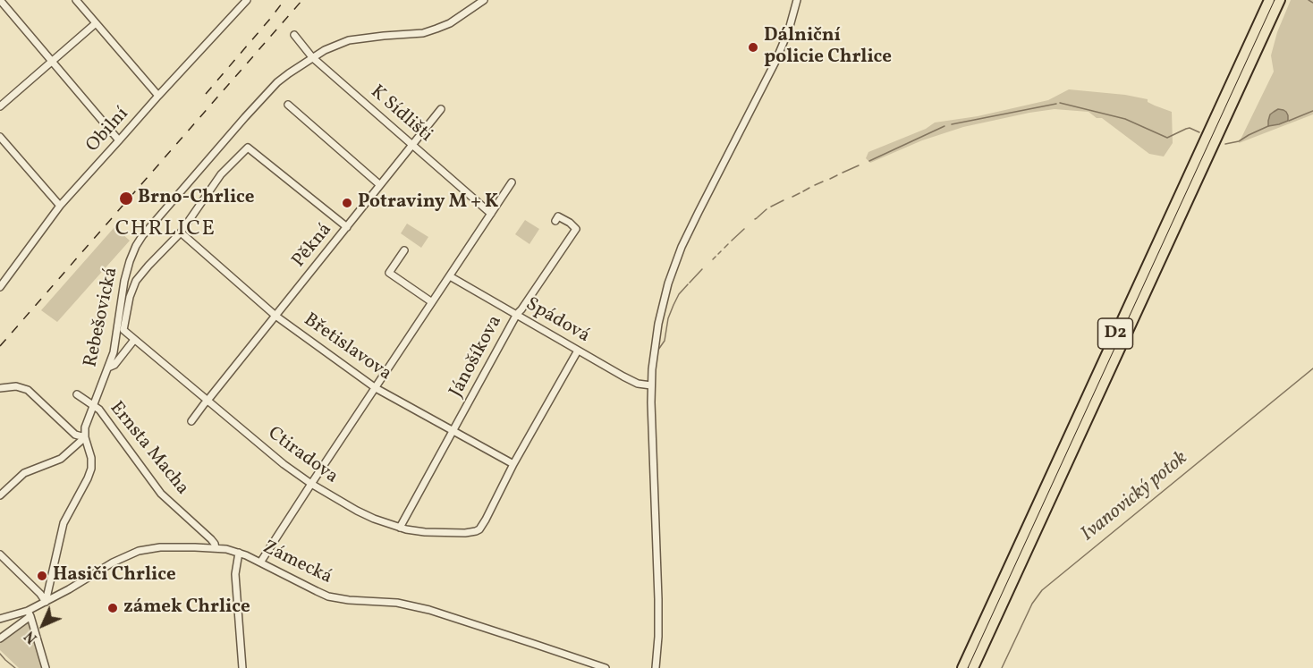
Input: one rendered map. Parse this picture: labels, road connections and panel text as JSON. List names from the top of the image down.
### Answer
{
  "streets": {
    "highway": ["D2"],
    "street": [
      "K Sídlišti",
      "Obilní",
      "Pěkná",
      "Rebešovická",
      "Spádová",
      "Břetislavova",
      "Jánošíkova",
      "Ernsta Macha",
      "Ctiradova",
      "Zámecká"
    ]
  },
  "crossings": [
    ["K Sídlišti", "Pěkná"],
    ["K Sídlišti", "Rebešovická"],
    ["Pěkná", "Břetislavova"],
    ["Pěkná", "Ctiradova"],
    ["Rebešovická", "Ernsta Macha"],
    ["Rebešovická", "Zámecká"],
    ["Spádová", "Jánošíkova"],
    ["Břetislavova", "Jánošíkova"],
    ["Břetislavova", "Ctiradova"],
    ["Jánošíkova", "Ctiradova"],
    ["Ernsta Macha", "Zámecká"]
  ],
  "districts": ["CHRLICE"],
  "water": ["Ivanovický potok"],
  "places": [
    "Dálniční policie Chrlice",
    "Brno-Chrlice",
    "Potraviny M + K",
    "Hasiči Chrlice",
    "zámek Chrlice"
  ],
  "north": "bottom left"
}
